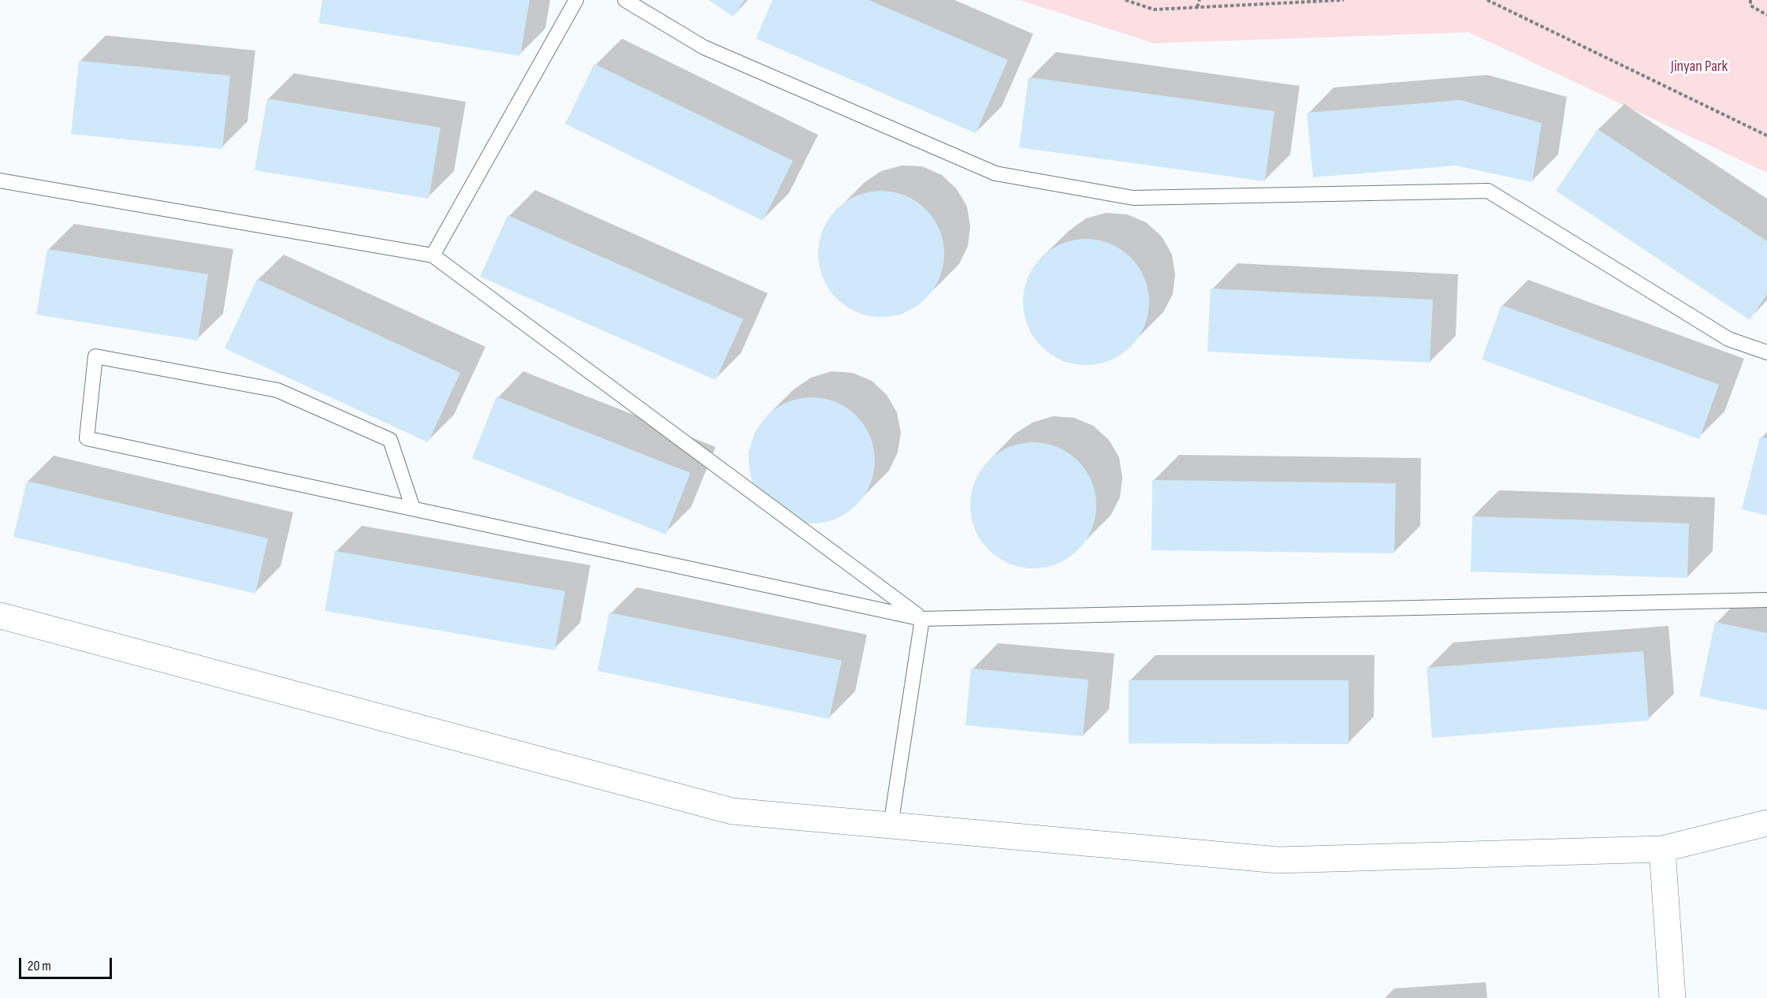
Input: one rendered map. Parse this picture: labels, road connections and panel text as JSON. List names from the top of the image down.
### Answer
{
  "parks": ["Jinyan Park"],
  "scale_bar": "20 m"
}
